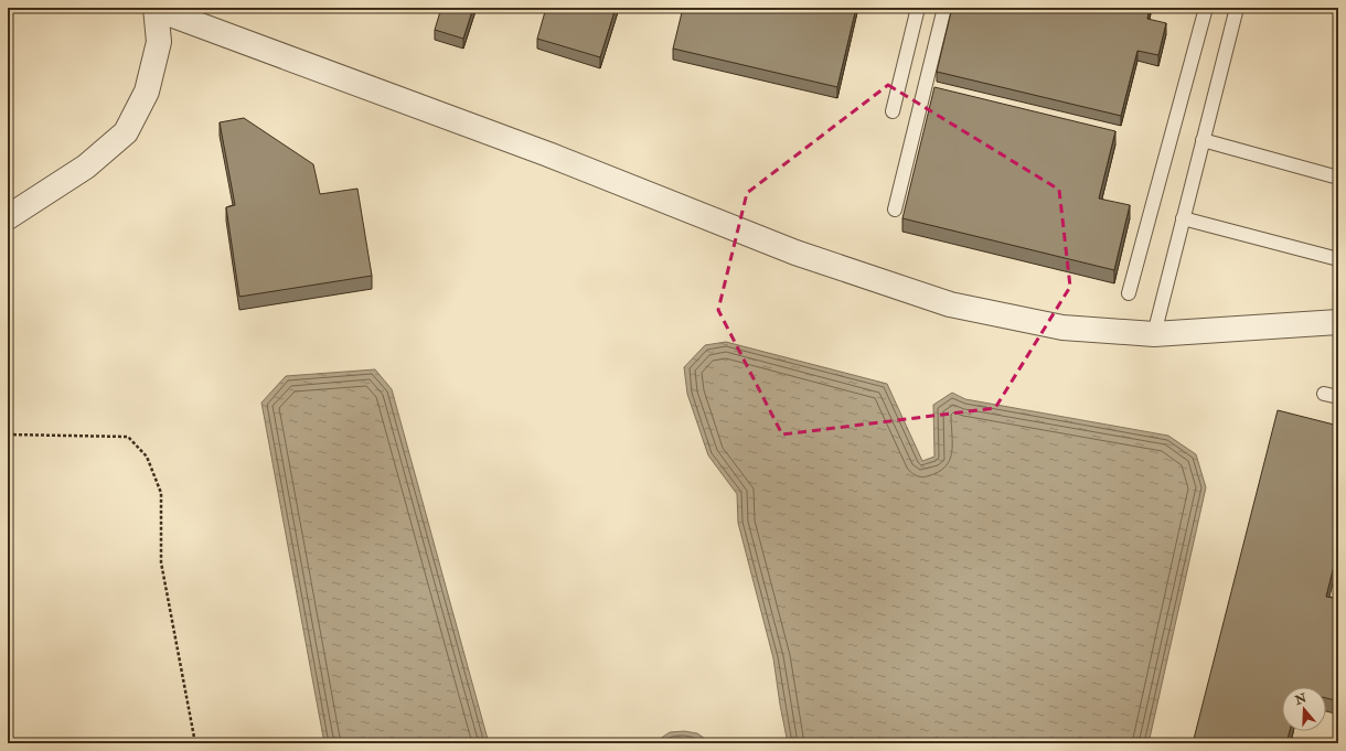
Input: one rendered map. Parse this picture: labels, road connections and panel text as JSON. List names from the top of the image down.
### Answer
{
  "north": "top"
}
